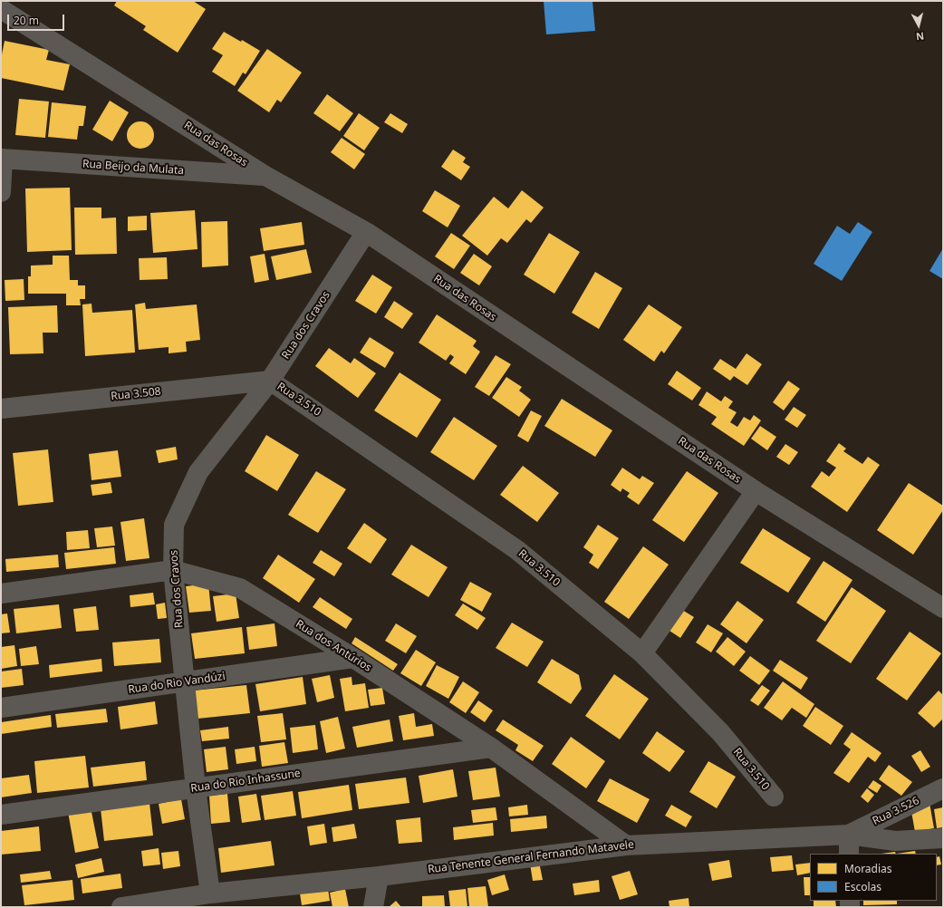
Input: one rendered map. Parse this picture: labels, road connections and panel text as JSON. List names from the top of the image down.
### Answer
{
  "streets": {
    "street": [
      "Rua das Rosas",
      "Rua Beijo da Mulata",
      "Rua dos Cravos",
      "Rua 3.508",
      "Rua 3.510",
      "Rua dos Antúrios",
      "Rua do Rio Vandúzi",
      "Rua do Rio Inhassune",
      "Rua 3.526",
      "Rua Tenente General Fernando Matavele"
    ]
  },
  "crossings": [
    ["Rua das Rosas", "Rua Beijo da Mulata"],
    ["Rua das Rosas", "Rua dos Cravos"],
    ["Rua dos Cravos", "Rua 3.508"],
    ["Rua dos Cravos", "Rua 3.510"],
    ["Rua dos Cravos", "Rua dos Antúrios"],
    ["Rua dos Cravos", "Rua do Rio Vandúzi"],
    ["Rua dos Cravos", "Rua do Rio Inhassune"],
    ["Rua dos Cravos", "Rua Tenente General Fernando Matavele"],
    ["Rua 3.508", "Rua 3.510"],
    ["Rua dos Antúrios", "Rua do Rio Vandúzi"],
    ["Rua dos Antúrios", "Rua do Rio Inhassune"],
    ["Rua dos Antúrios", "Rua Tenente General Fernando Matavele"],
    ["Rua 3.526", "Rua Tenente General Fernando Matavele"]
  ],
  "legend": ["Moradias", "Escolas"],
  "scale_bar": "20 m",
  "north": "bottom"
}
